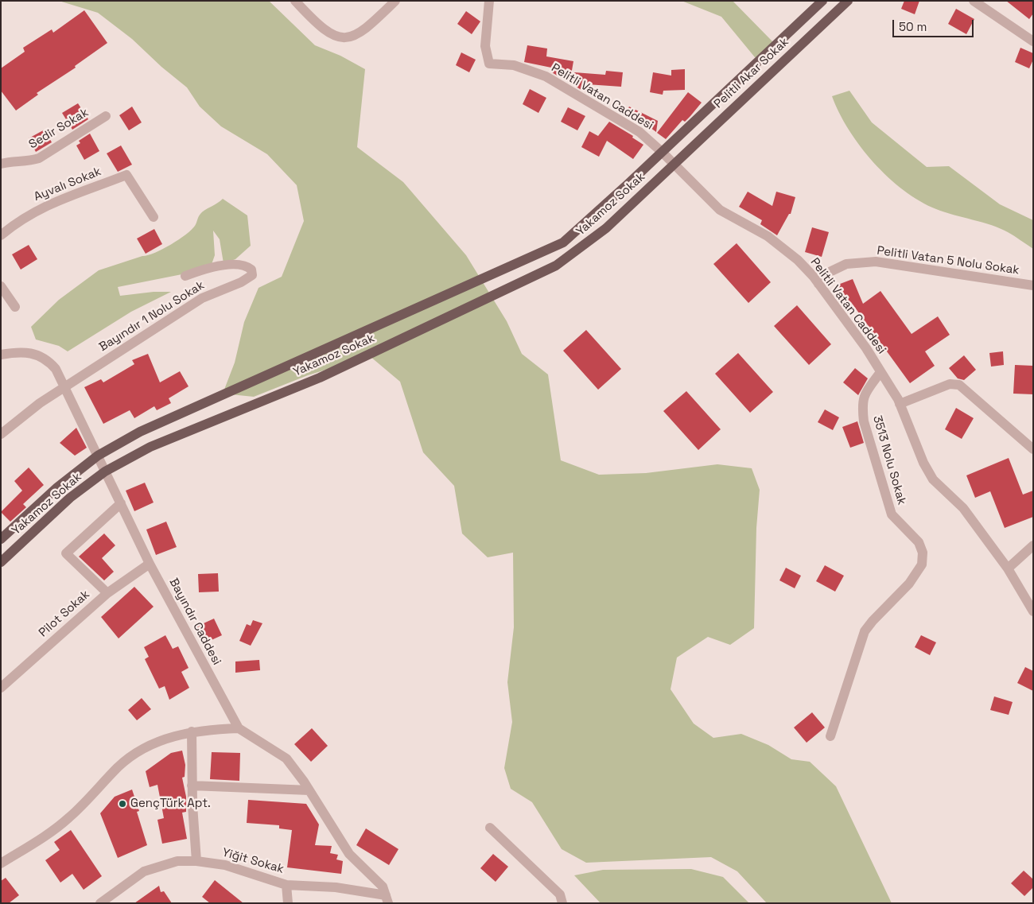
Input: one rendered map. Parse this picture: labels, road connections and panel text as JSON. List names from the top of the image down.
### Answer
{
  "streets": {
    "main road": ["Pelitli Akar Sokak", "Yakamoz Sokak"],
    "street": [
      "Pelitli Vatan Caddesi",
      "Sedir Sokak",
      "Ayvalı Sokak",
      "Pelitli Vatan 5 Nolu Sokak",
      "Bayındır 1 Nolu Sokak",
      "3513 Nolu Sokak",
      "Pilot Sokak",
      "Bayındır Caddesi",
      "Yiğit Sokak"
    ]
  },
  "crossings": [
    ["Pelitli Akar Sokak", "Pelitli Vatan Caddesi"],
    ["Pelitli Akar Sokak", "Yakamoz Sokak"],
    ["Pelitli Vatan Caddesi", "Yakamoz Sokak"],
    ["Pelitli Vatan Caddesi", "Pelitli Vatan 5 Nolu Sokak"],
    ["Pelitli Vatan Caddesi", "3513 Nolu Sokak"],
    ["Yakamoz Sokak", "Bayındır Caddesi"],
    ["Bayındır 1 Nolu Sokak", "Bayındır Caddesi"],
    ["Pilot Sokak", "Bayındır Caddesi"],
    ["Bayındır Caddesi", "Yiğit Sokak"]
  ],
  "places": ["GençTürk Apt."],
  "scale_bar": "50 m"
}
